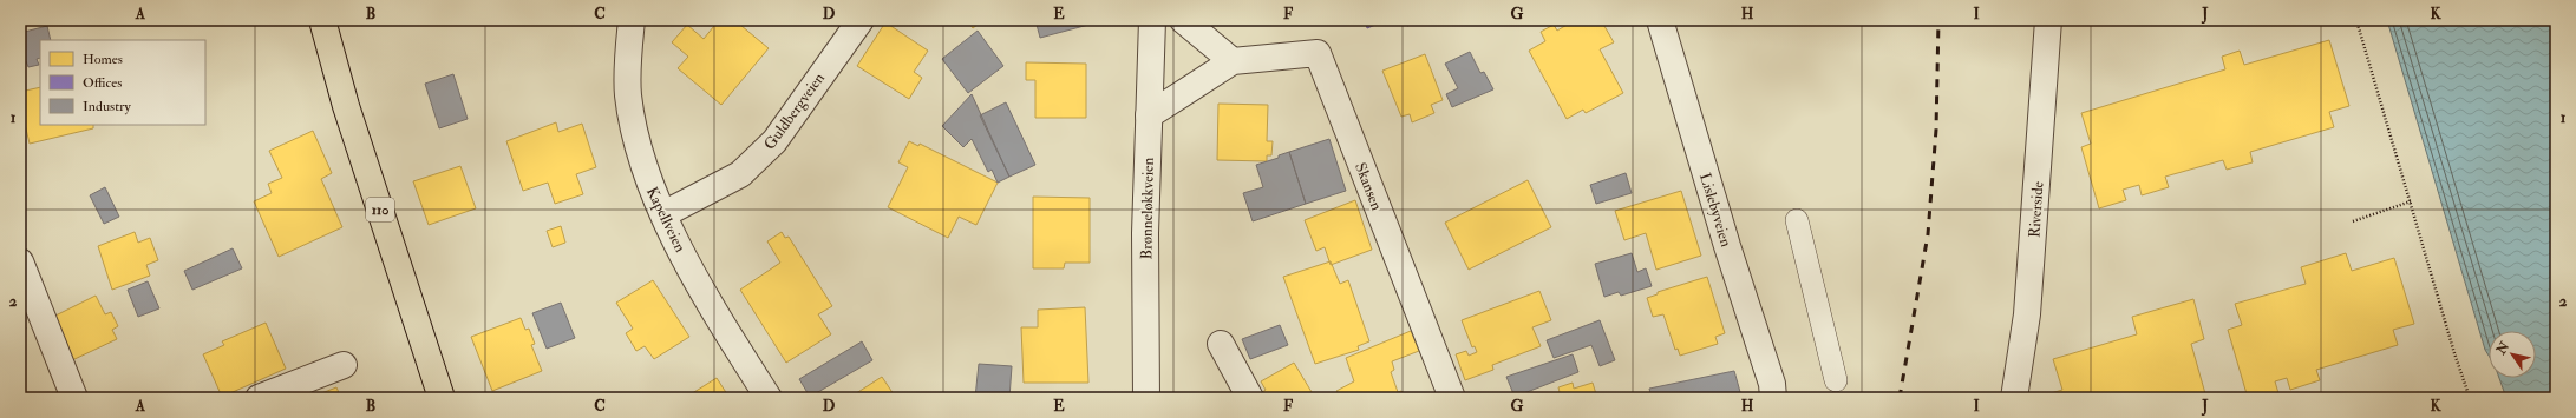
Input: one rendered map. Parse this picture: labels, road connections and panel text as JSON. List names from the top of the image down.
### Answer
{
  "streets": {
    "highway": ["110"],
    "street": [
      "Guldbergveien",
      "Skansen",
      "Brønneløkkveien",
      "Lislebyveien",
      "Riverside",
      "Kapellveien"
    ]
  },
  "crossings": [
    ["Guldbergveien", "Kapellveien"],
    ["Skansen", "Brønneløkkveien"]
  ],
  "legend": ["Homes", "Offices", "Industry"],
  "north": "top left",
  "grid": {
    "columns": [
      "A",
      "B",
      "C",
      "D",
      "E",
      "F",
      "G",
      "H",
      "I",
      "J",
      "K"
    ],
    "rows": ["1", "2"]
  }
}
